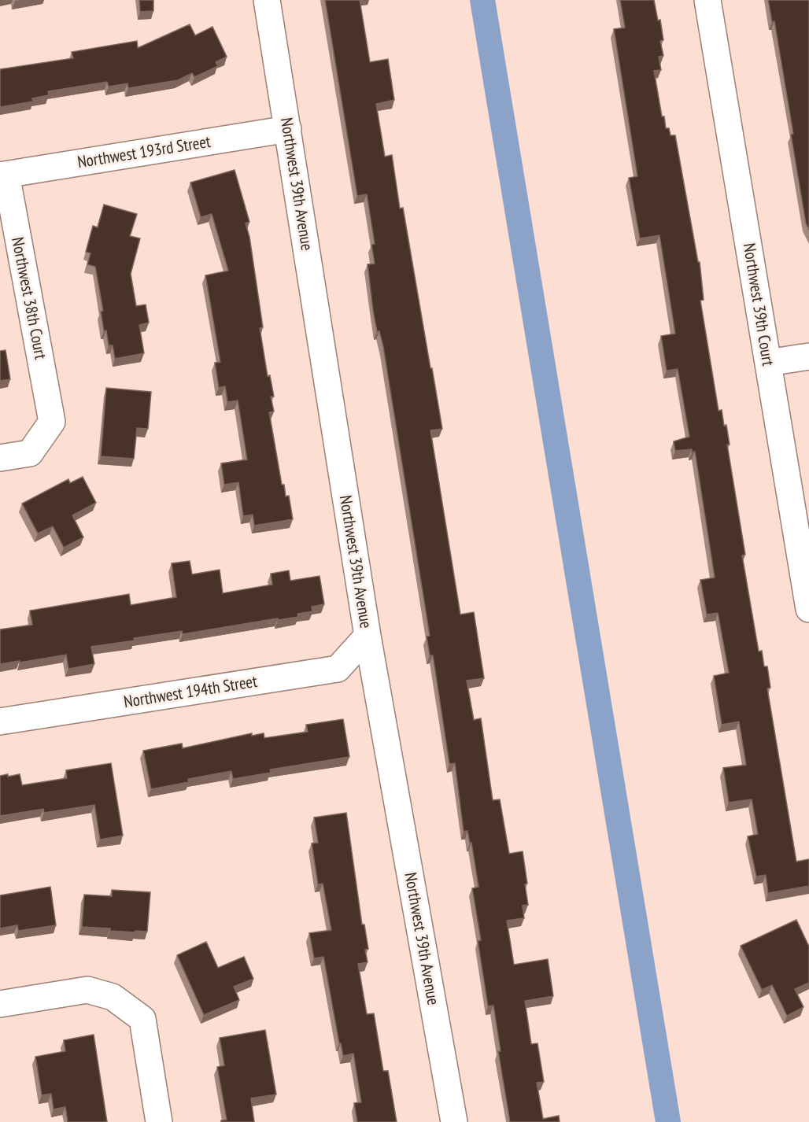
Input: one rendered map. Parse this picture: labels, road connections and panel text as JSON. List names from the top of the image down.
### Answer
{
  "streets": {
    "street": [
      "Northwest 193rd Street",
      "Northwest 39th Avenue",
      "Northwest 38th Court",
      "Northwest 39th Court",
      "Northwest 194th Street"
    ]
  },
  "crossings": [
    ["Northwest 193rd Street", "Northwest 39th Avenue"],
    ["Northwest 193rd Street", "Northwest 38th Court"],
    ["Northwest 39th Avenue", "Northwest 194th Street"]
  ]
}
